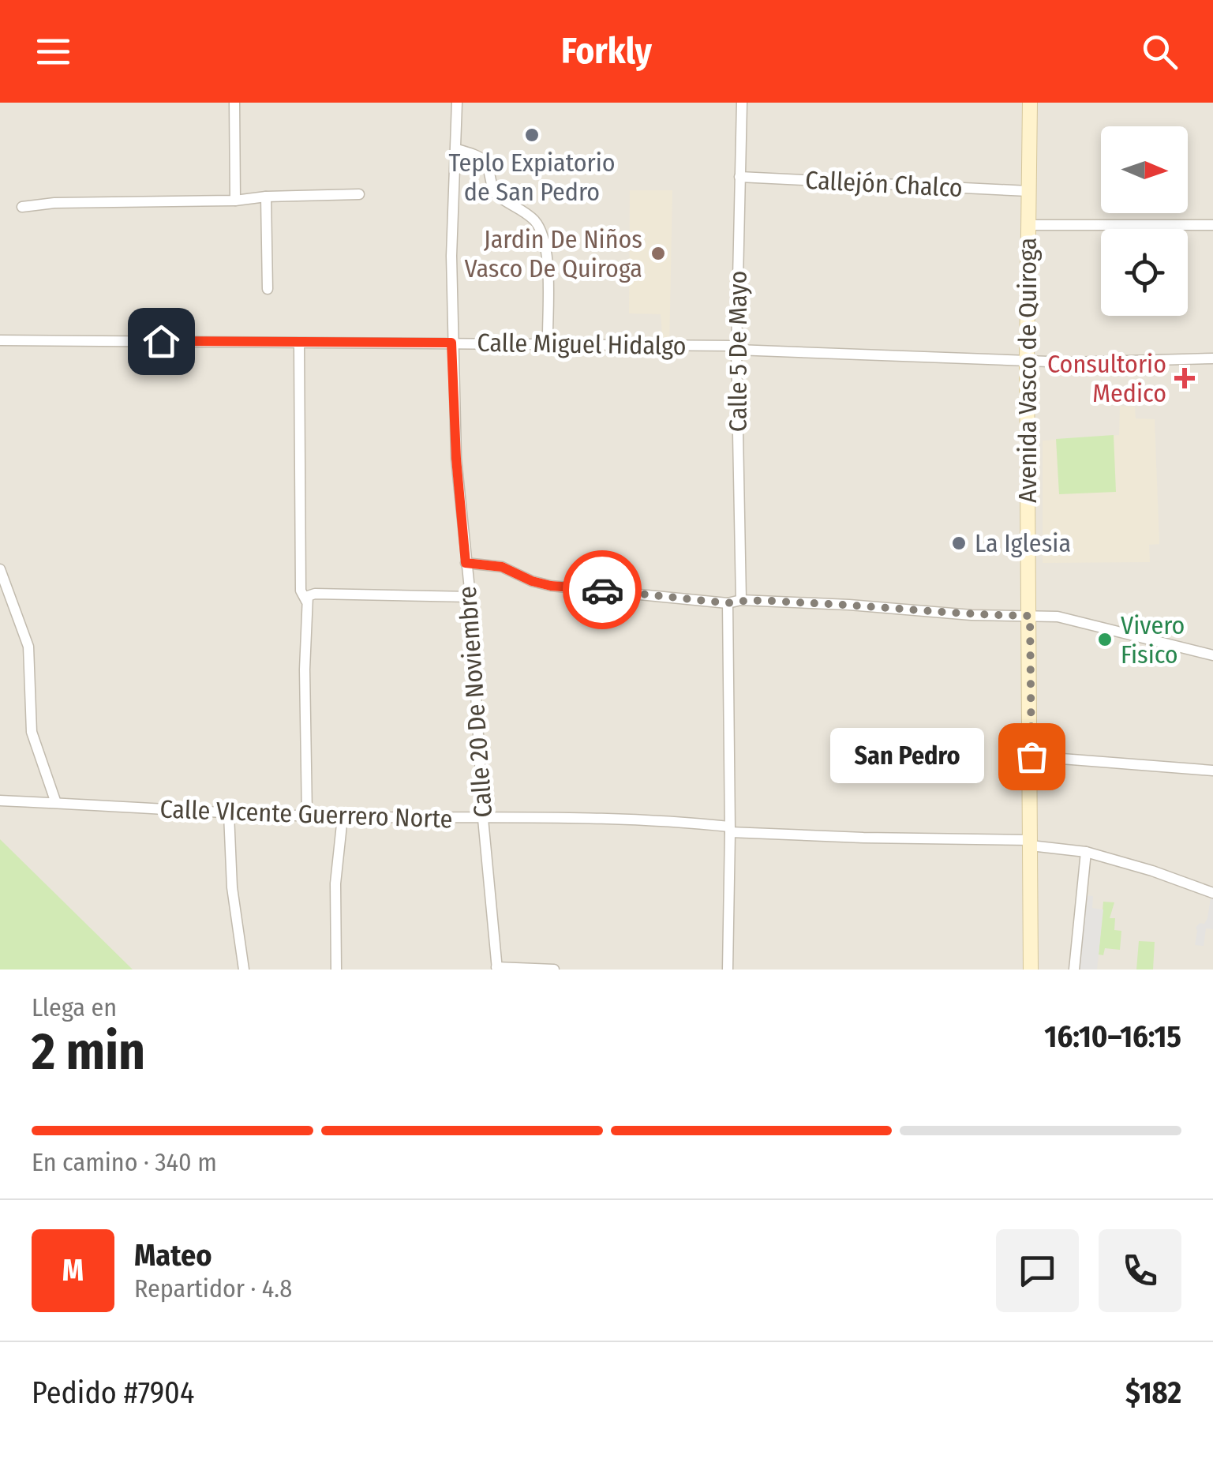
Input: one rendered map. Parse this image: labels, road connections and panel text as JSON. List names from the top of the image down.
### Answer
{
  "streets": {
    "street": [
      "Callejón Chalco",
      "Calle Miguel Hidalgo",
      "Calle 5 De Mayo",
      "Avenida Vasco de Quiroga",
      "Calle 20 De Noviembre",
      "Calle VIcente Guerrero Norte"
    ]
  },
  "crossings": [
    ["Callejón Chalco", "Calle 5 De Mayo"],
    ["Callejón Chalco", "Avenida Vasco de Quiroga"],
    ["Calle Miguel Hidalgo", "Calle 5 De Mayo"],
    ["Calle Miguel Hidalgo", "Avenida Vasco de Quiroga"],
    ["Calle Miguel Hidalgo", "Calle 20 De Noviembre"],
    ["Avenida Vasco de Quiroga", "Calle VIcente Guerrero Norte"],
    ["Calle 20 De Noviembre", "Calle VIcente Guerrero Norte"]
  ],
  "places": {
    "other": [
      "Teplo Expiatorio de San Pedro",
      "Jardin De Niños Vasco De Quiroga",
      "La Iglesia",
      "Vivero Fisico",
      "San Pedro"
    ],
    "health": ["Consultorio Medico"]
  },
  "north": "right",
  "page": {
    "header": "Forkly",
    "bubble": "San Pedro",
    "heading": ["2 min", "Llega en", "16:10–16:15"],
    "panel": [
      "Mateo",
      "Repartidor · 4.8",
      "Pedido #7904",
      "$182"
    ],
    "bar": "En camino · 340 m",
    "round": "M"
  }
}
